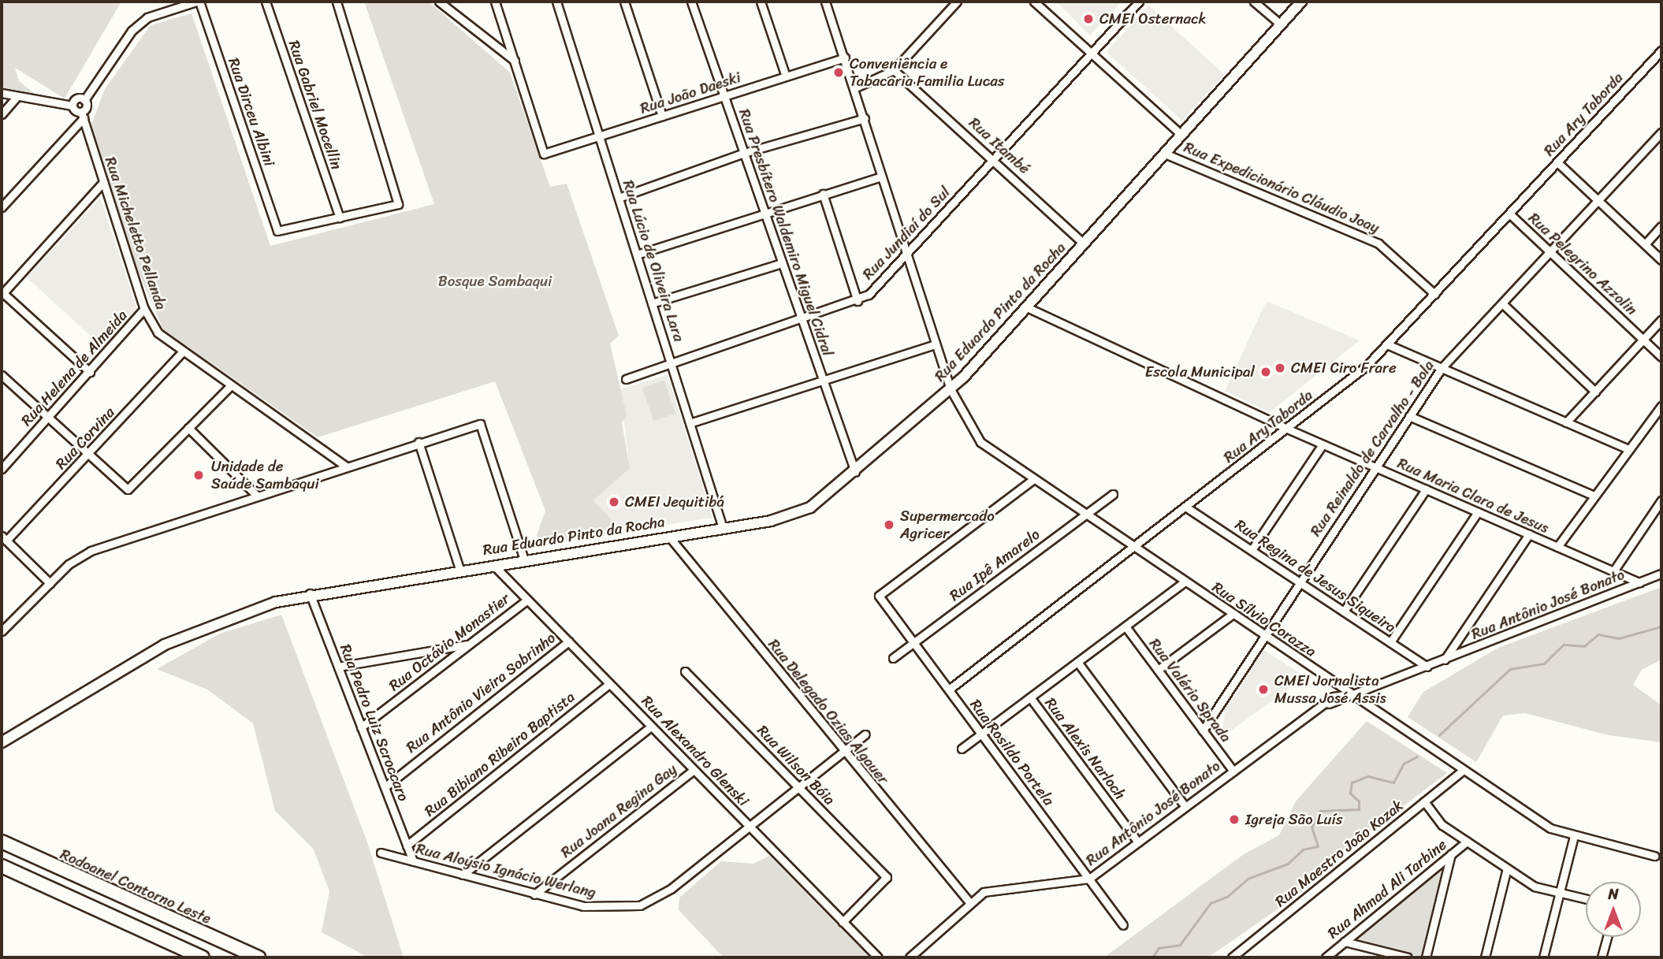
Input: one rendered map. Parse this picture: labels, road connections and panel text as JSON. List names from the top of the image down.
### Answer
{
  "streets": {
    "highway": ["Rodoanel Contorno Leste"],
    "main road": ["Rua Eduardo Pinto da Rocha"],
    "street": [
      "Rua João Daeski",
      "Rua Gabriel Mocellin",
      "Rua Dirceu Albini",
      "Rua Ary Taborda",
      "Rua Itambé",
      "Rua Expedicionário Cláudio Joay",
      "Rua Presbítero Waldemiro Miguel Cidral",
      "Rua Micheletto Pellanda",
      "Rua Jundiaí do Sul",
      "Rua Lúcio de Oliveira Lara",
      "Rua Pelegrino Azzolin",
      "Rua Helena de Almeida",
      "Rua Corvina",
      "Rua Reinaldo de Carvalho - Bola",
      "Rua Maria Clara de Jesus",
      "Rua Ipê Amarelo",
      "Rua Regina de Jesus Siqueira",
      "Rua Antônio José Bonato",
      "Rua Sílvio Corazza",
      "Rua Octávio Monastier",
      "Rua Valério Sprada",
      "Rua Antônio Vieira Sobrinho",
      "Rua Delegado Ozias Algauer",
      "Rua Pedro Luiz Scroccaro",
      "Rua Alexis Narloch",
      "Rua Alexandro Glenski",
      "Rua Rosildo Portela",
      "Rua Bibiano Ribeiro Baptista",
      "Rua Wilson Bóia",
      "Rua Joana Regina Gay",
      "Rua Maestro João Kozak",
      "Rua Aloýsio Ignácio Werlang",
      "Rua Ahmad Ali Tarbine"
    ]
  },
  "crossings": [
    ["Rua João Daeski", "Rua Presbítero Waldemiro Miguel Cidral"],
    ["Rua João Daeski", "Rua Lúcio de Oliveira Lara"],
    ["Rua João Daeski", "Rua Sílvio Corazza"],
    ["Rua Gabriel Mocellin", "Rua Dirceu Albini"],
    ["Rua Ary Taborda", "Rua Expedicionário Cláudio Joay"],
    ["Rua Ary Taborda", "Rua Pelegrino Azzolin"],
    ["Rua Ary Taborda", "Rua Maria Clara de Jesus"],
    ["Rua Ary Taborda", "Rua Regina de Jesus Siqueira"],
    ["Rua Ary Taborda", "Rua Sílvio Corazza"],
    ["Rua Ary Taborda", "Rua Rosildo Portela"],
    ["Rua Itambé", "Rua Jundiaí do Sul"],
    ["Rua Itambé", "Rua Eduardo Pinto da Rocha"],
    ["Rua Expedicionário Cláudio Joay", "Rua Eduardo Pinto da Rocha"],
    ["Rua Presbítero Waldemiro Miguel Cidral", "Rua Jundiaí do Sul"],
    ["Rua Presbítero Waldemiro Miguel Cidral", "Rua Eduardo Pinto da Rocha"],
    ["Rua Micheletto Pellanda", "Rua Helena de Almeida"],
    ["Rua Micheletto Pellanda", "Rua Corvina"],
    ["Rua Jundiaí do Sul", "Rua Lúcio de Oliveira Lara"],
    ["Rua Jundiaí do Sul", "Rua Sílvio Corazza"],
    ["Rua Lúcio de Oliveira Lara", "Rua Eduardo Pinto da Rocha"],
    ["Rua Pelegrino Azzolin", "Rua Reinaldo de Carvalho - Bola"],
    ["Rua Eduardo Pinto da Rocha", "Rua Maria Clara de Jesus"],
    ["Rua Eduardo Pinto da Rocha", "Rua Sílvio Corazza"],
    ["Rua Eduardo Pinto da Rocha", "Rua Delegado Ozias Algauer"],
    ["Rua Eduardo Pinto da Rocha", "Rua Pedro Luiz Scroccaro"],
    ["Rua Eduardo Pinto da Rocha", "Rua Alexandro Glenski"],
    ["Rua Reinaldo de Carvalho - Bola", "Rua Maria Clara de Jesus"],
    ["Rua Reinaldo de Carvalho - Bola", "Rua Regina de Jesus Siqueira"],
    ["Rua Reinaldo de Carvalho - Bola", "Rua Sílvio Corazza"],
    ["Rua Reinaldo de Carvalho - Bola", "Rua Valério Sprada"],
    ["Rua Maria Clara de Jesus", "Rua Antônio José Bonato"],
    ["Rua Ipê Amarelo", "Rua Sílvio Corazza"],
    ["Rua Ipê Amarelo", "Rua Rosildo Portela"],
    ["Rua Regina de Jesus Siqueira", "Rua Antônio José Bonato"],
    ["Rua Antônio José Bonato", "Rua Sílvio Corazza"],
    ["Rua Antônio José Bonato", "Rua Valério Sprada"],
    ["Rua Antônio José Bonato", "Rua Delegado Ozias Algauer"],
    ["Rua Antônio José Bonato", "Rua Alexis Narloch"],
    ["Rua Antônio José Bonato", "Rua Rosildo Portela"],
    ["Rua Sílvio Corazza", "Rua Rosildo Portela"],
    ["Rua Sílvio Corazza", "Rua Maestro João Kozak"],
    ["Rua Octávio Monastier", "Rua Pedro Luiz Scroccaro"],
    ["Rua Octávio Monastier", "Rua Alexandro Glenski"],
    ["Rua Antônio Vieira Sobrinho", "Rua Pedro Luiz Scroccaro"],
    ["Rua Antônio Vieira Sobrinho", "Rua Alexandro Glenski"],
    ["Rua Delegado Ozias Algauer", "Rua Aloýsio Ignácio Werlang"],
    ["Rua Pedro Luiz Scroccaro", "Rua Bibiano Ribeiro Baptista"],
    ["Rua Pedro Luiz Scroccaro", "Rua Aloýsio Ignácio Werlang"],
    ["Rua Alexandro Glenski", "Rua Bibiano Ribeiro Baptista"],
    ["Rua Alexandro Glenski", "Rua Wilson Bóia"],
    ["Rua Alexandro Glenski", "Rua Joana Regina Gay"],
    ["Rua Alexandro Glenski", "Rua Aloýsio Ignácio Werlang"],
    ["Rua Wilson Bóia", "Rua Aloýsio Ignácio Werlang"],
    ["Rua Joana Regina Gay", "Rua Aloýsio Ignácio Werlang"]
  ],
  "parks": ["Bosque Sambaqui"],
  "places": [
    "CMEI Osternack",
    "Conveniência e Tabacaria Familia Lucas",
    "CMEI Ciro Frare",
    "Escola Municipal",
    "Unidade de Saúde Sambaqui",
    "CMEI Jequitibá",
    "Supermercado Agricer",
    "CMEI Jornalista Mussa José Assis",
    "Igreja São Luís"
  ],
  "north": "top"
}
